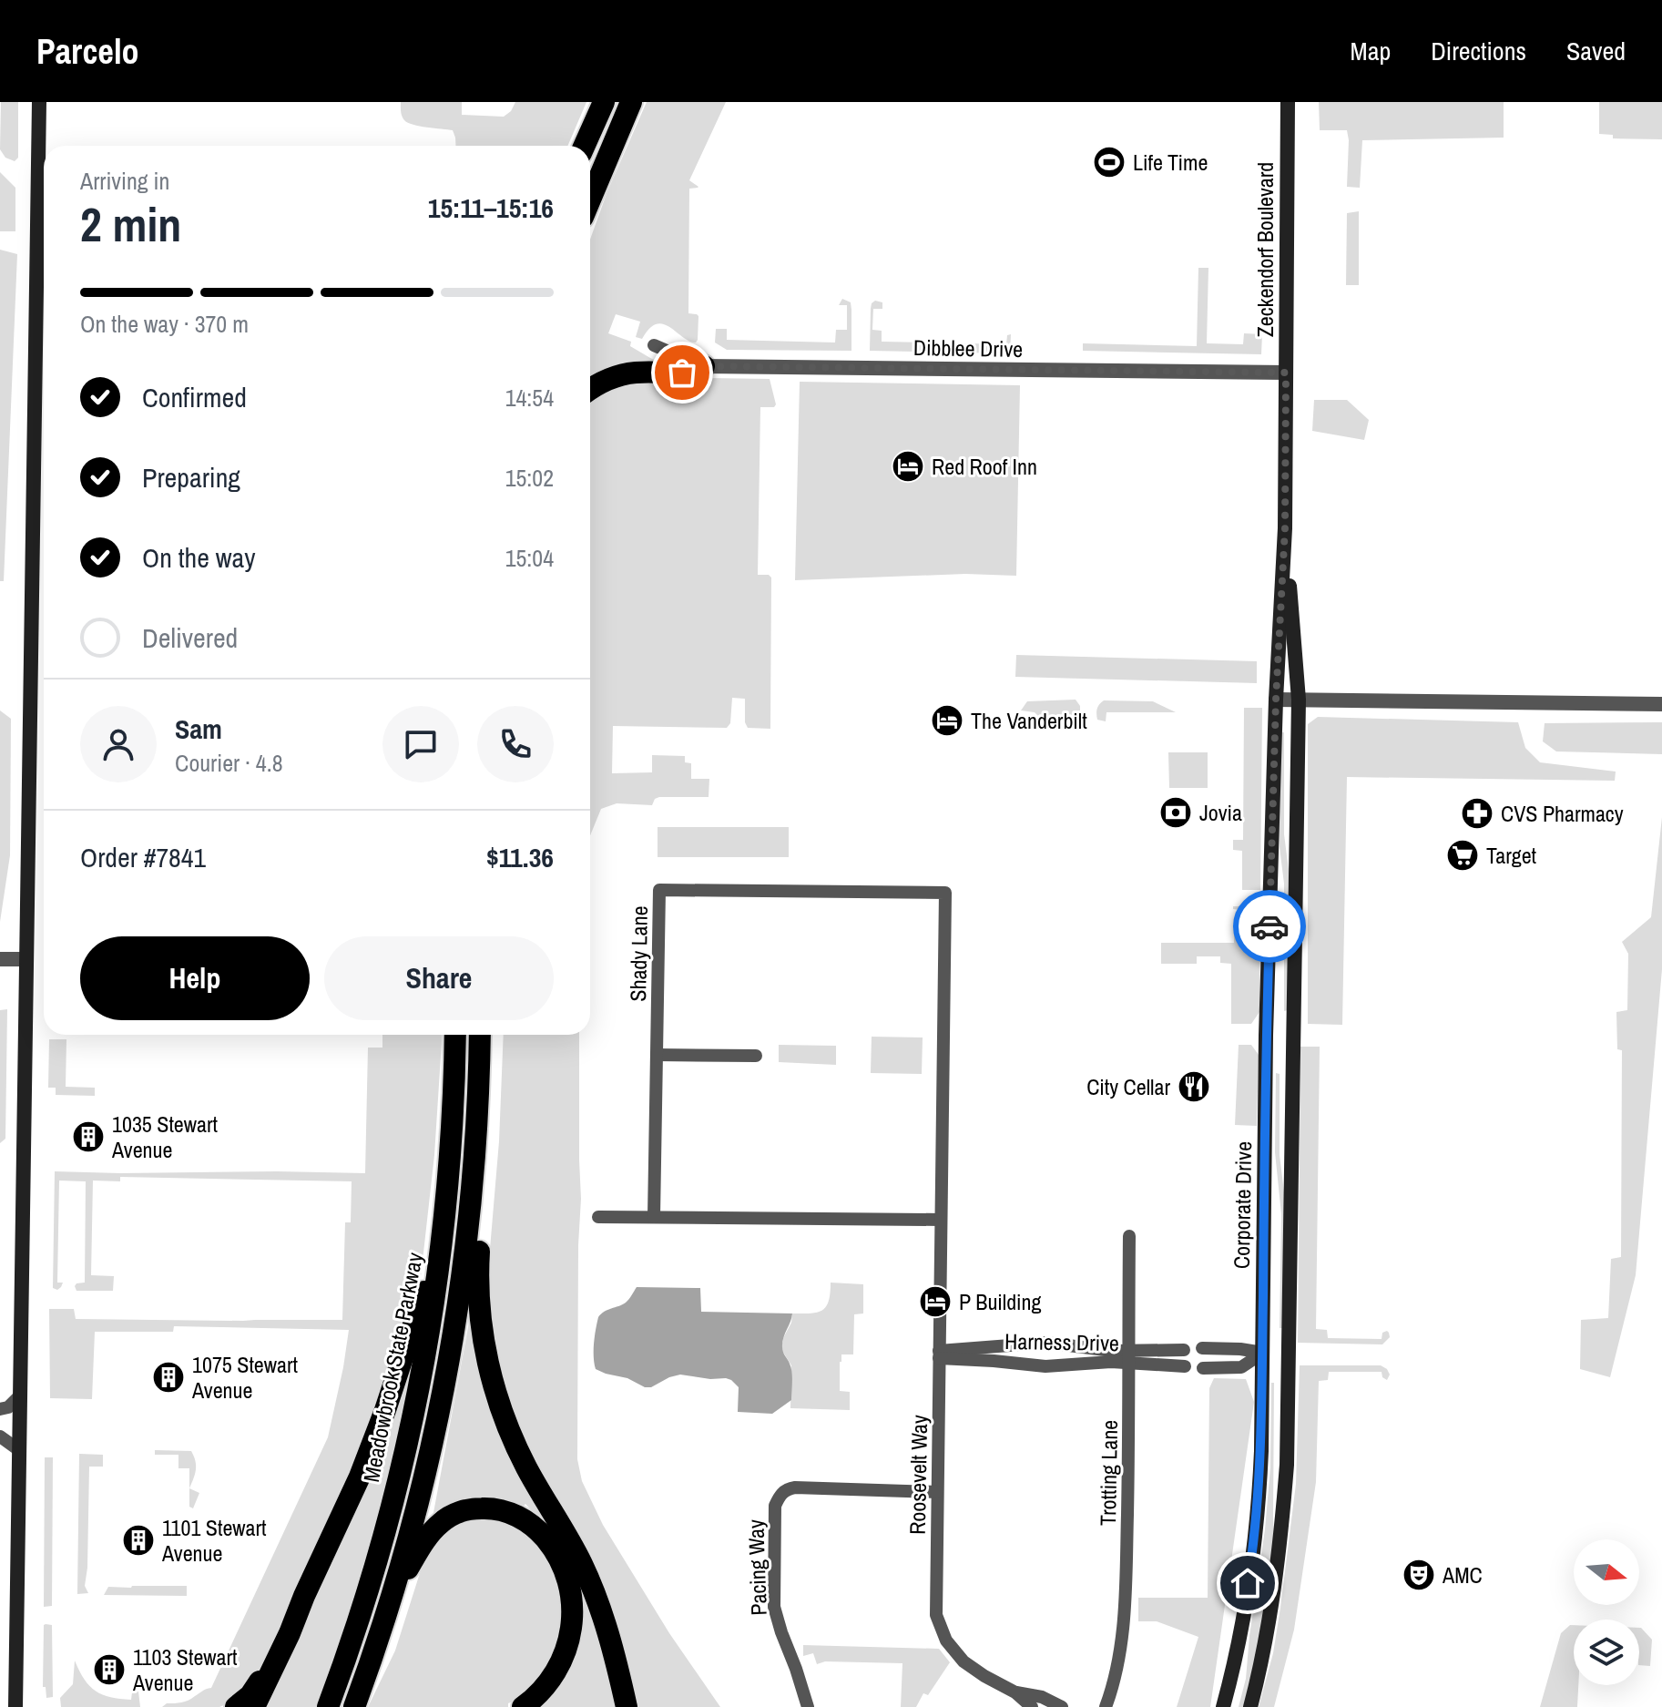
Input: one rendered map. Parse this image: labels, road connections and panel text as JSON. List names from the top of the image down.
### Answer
{
  "streets": {
    "highway": ["Meadowbrook State Parkway"],
    "main road": ["Zeckendorf Boulevard", "Corporate Drive"],
    "street": [
      "Dibblee Drive",
      "Shady Lane",
      "Harness Drive",
      "Trotting Lane",
      "Roosevelt Way",
      "Pacing Way"
    ]
  },
  "crossings": [
    ["Zeckendorf Boulevard", "Dibblee Drive"],
    ["Zeckendorf Boulevard", "Corporate Drive"],
    ["Shady Lane", "Roosevelt Way"],
    ["Harness Drive", "Trotting Lane"],
    ["Harness Drive", "Roosevelt Way"],
    ["Roosevelt Way", "Pacing Way"]
  ],
  "places": {
    "sports": ["Life Time"],
    "hotel": ["Red Roof Inn", "The Vanderbilt", "P Building"],
    "bank": ["Jovia"],
    "pharmacy": ["CVS Pharmacy"],
    "supermarket": ["Target"],
    "restaurant": ["City Cellar"],
    "building": [
      "1035 Stewart Avenue",
      "1075 Stewart Avenue",
      "1101 Stewart Avenue",
      "1103 Stewart Avenue"
    ],
    "theatre": ["AMC"]
  },
  "north": "right",
  "page": {
    "header": "Parcelo",
    "nav": ["Map", "Directions", "Saved"],
    "heading": ["2 min", "Arriving in", "15:11–15:16"],
    "panel": [
      "Sam",
      "Courier · 4.8",
      "Order #7841",
      "$11.36"
    ],
    "bar": "On the way · 370 m",
    "list": [
      ["Confirmed", "14:54"],
      ["Preparing", "15:02"],
      ["On the way", "15:04"],
      "Delivered"
    ],
    "buttons": ["Help", "Share"]
  }
}
